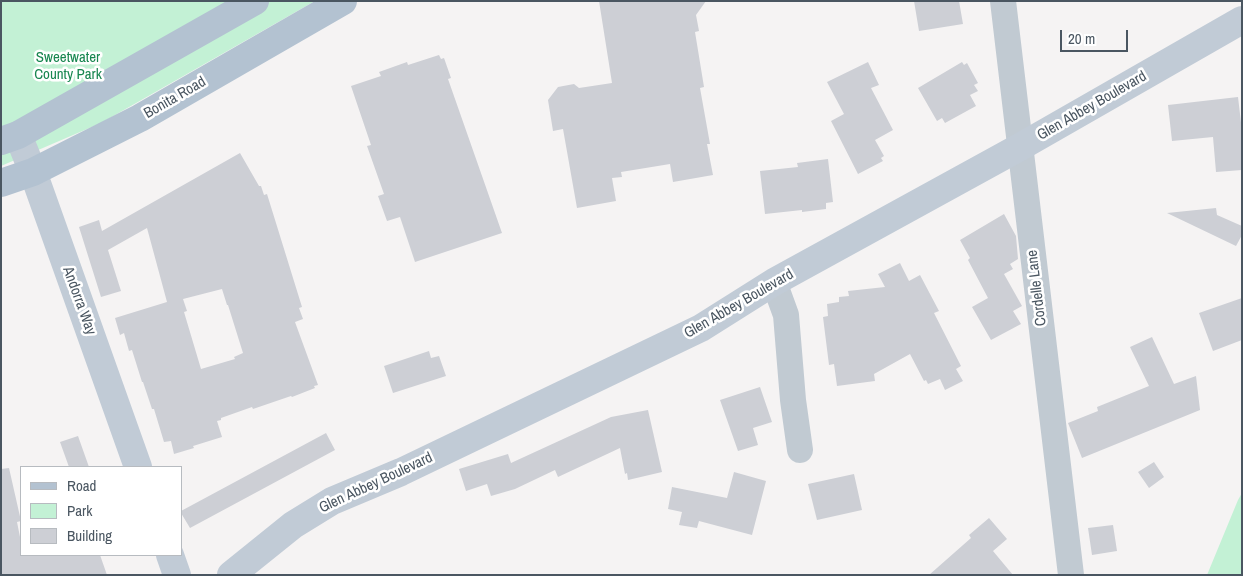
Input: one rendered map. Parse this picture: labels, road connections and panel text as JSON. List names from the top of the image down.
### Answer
{
  "streets": {
    "main road": ["Bonita Road"],
    "street": ["Glen Abbey Boulevard", "Cordelle Lane", "Andorra Way"]
  },
  "crossings": [
    ["Bonita Road", "Andorra Way"],
    ["Glen Abbey Boulevard", "Cordelle Lane"]
  ],
  "parks": ["Sweetwater County Park"],
  "legend": ["Road", "Park", "Building"],
  "scale_bar": "20 m"
}
